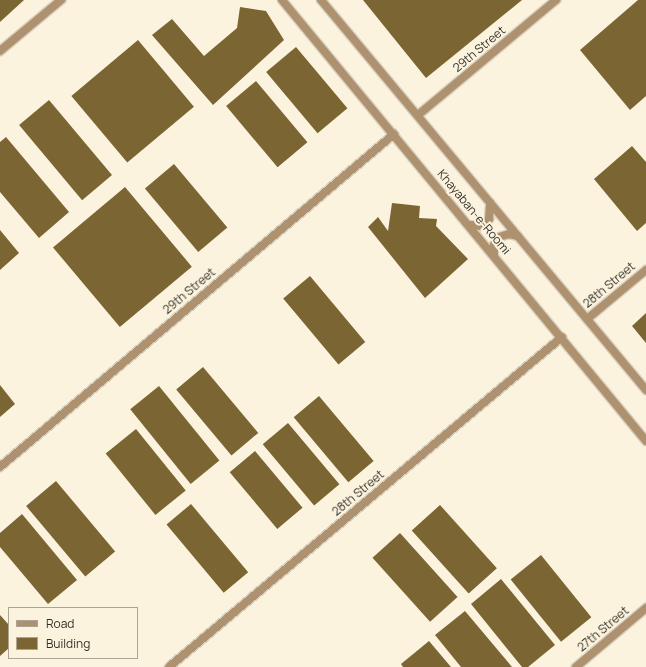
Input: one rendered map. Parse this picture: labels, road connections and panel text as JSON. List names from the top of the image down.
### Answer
{
  "streets": {
    "street": [
      "29th Street",
      "Khayaban-e-Roomi",
      "28th Street",
      "27th Street"
    ]
  },
  "crossings": [
    ["29th Street", "Khayaban-e-Roomi"],
    ["Khayaban-e-Roomi", "28th Street"]
  ],
  "legend": ["Road", "Building"]
}
